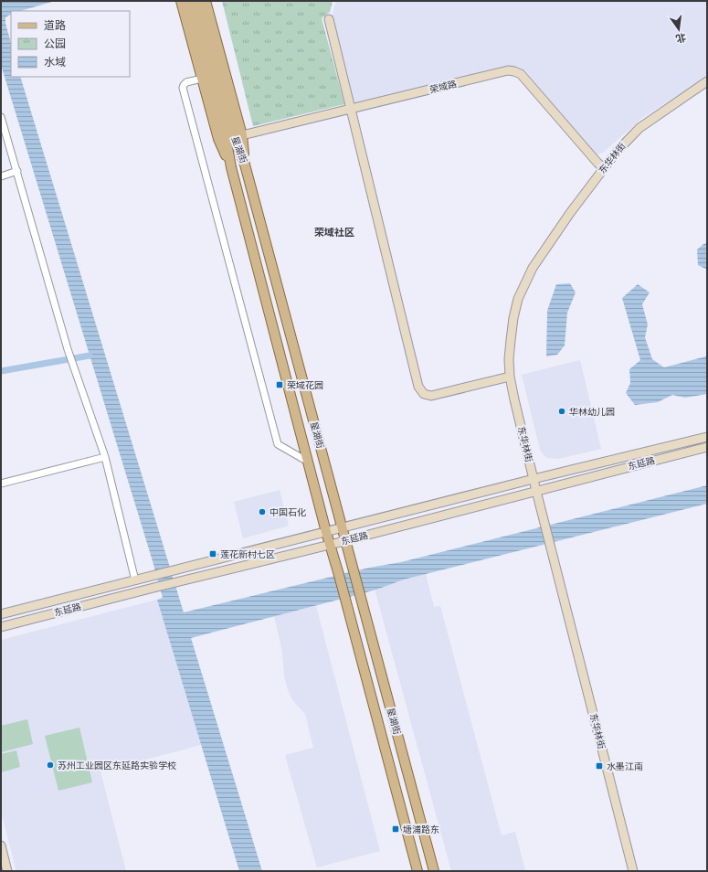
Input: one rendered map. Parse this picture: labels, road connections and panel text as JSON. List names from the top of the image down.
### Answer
{
  "streets": {
    "main road": ["星湖街"],
    "street": ["荣域路", "东华林街", "东延路"]
  },
  "crossings": [
    ["荣域路", "东华林街"],
    ["星湖街", "东延路"],
    ["东华林街", "东延路"]
  ],
  "districts": ["荣域社区"],
  "places": {
    "transit": [
      "荣域花园",
      "莲花新村七区",
      "水墨江南",
      "塘浦路东"
    ],
    "other": ["华林幼儿园", "中国石化", "苏州工业园区东延路实验学校"]
  },
  "legend": ["道路", "公园", "水域"],
  "north": "bottom"
}
